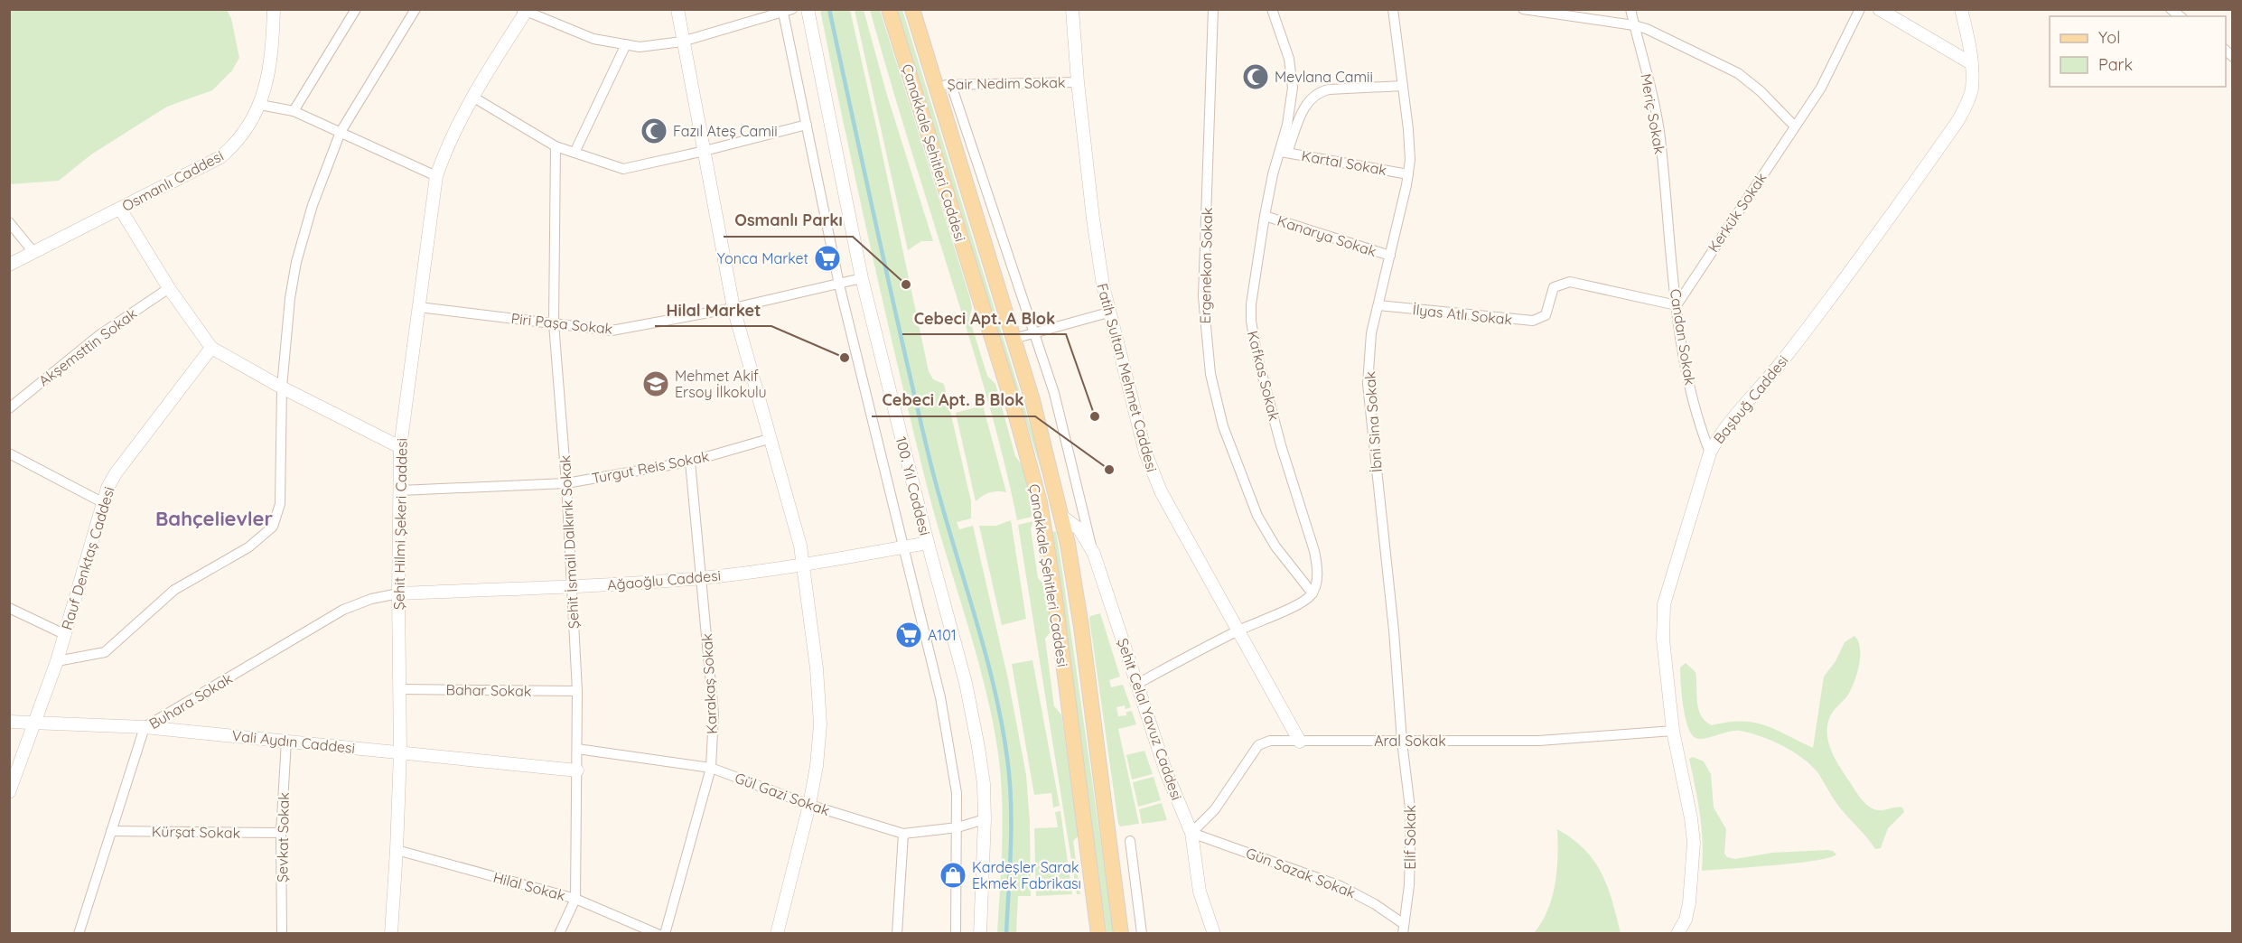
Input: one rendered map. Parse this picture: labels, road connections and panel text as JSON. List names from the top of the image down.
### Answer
{
  "streets": {
    "main road": ["Çanakkale Şehitleri Caddesi"],
    "street": [
      "Şair Nedim Sokak",
      "Meriç Sokak",
      "Kartal Sokak",
      "Osmanlı Caddesi",
      "Kerkük Sokak",
      "Kanarya Sokak",
      "Ergenekon Sokak",
      "İlyas Atlı Sokak",
      "Piri Paşa Sokak",
      "Candan Sokak",
      "Akşemsttin Sokak",
      "Kafkas Sokak",
      "Fatih Sultan Mehmet Caddesi",
      "Başbuğ Caddesi",
      "İbni Sina Sokak",
      "Turgut Reis Sokak",
      "100. Yıl Caddesi",
      "Şehit Hilmi Şekeri Caddesi",
      "Şehit İsmail Dalkırık Sokak",
      "Rauf Denktaş Caddesi",
      "Ağaoğlu Caddesi",
      "Karakaş Sokak",
      "Bahar Sokak",
      "Buhara Sokak",
      "Şehit Celal Yavuz Caddesi",
      "Aral Sokak",
      "Vali Aydın Caddesi",
      "Gül Gazi Sokak",
      "Kürşat Sokak",
      "Şevkat Sokak",
      "Elif Sokak",
      "Gün Sazak Sokak",
      "Hilal Sokak"
    ]
  },
  "crossings": [
    ["Şair Nedim Sokak", "Çanakkale Şehitleri Caddesi"],
    ["Şair Nedim Sokak", "Fatih Sultan Mehmet Caddesi"],
    ["Meriç Sokak", "Candan Sokak"],
    ["Çanakkale Şehitleri Caddesi", "Şehit Celal Yavuz Caddesi"],
    ["Kartal Sokak", "Kafkas Sokak"],
    ["Kartal Sokak", "İbni Sina Sokak"],
    ["Kerkük Sokak", "İlyas Atlı Sokak"],
    ["Kerkük Sokak", "Candan Sokak"],
    ["Kanarya Sokak", "Kafkas Sokak"],
    ["Kanarya Sokak", "İbni Sina Sokak"],
    ["Ergenekon Sokak", "Kafkas Sokak"],
    ["İlyas Atlı Sokak", "Candan Sokak"],
    ["İlyas Atlı Sokak", "İbni Sina Sokak"],
    ["Piri Paşa Sokak", "100. Yıl Caddesi"],
    ["Piri Paşa Sokak", "Şehit Hilmi Şekeri Caddesi"],
    ["Piri Paşa Sokak", "Şehit İsmail Dalkırık Sokak"],
    ["Candan Sokak", "Başbuğ Caddesi"],
    ["Fatih Sultan Mehmet Caddesi", "Aral Sokak"],
    ["Başbuğ Caddesi", "Aral Sokak"],
    ["İbni Sina Sokak", "Aral Sokak"],
    ["İbni Sina Sokak", "Elif Sokak"],
    ["Turgut Reis Sokak", "Şehit Hilmi Şekeri Caddesi"],
    ["Turgut Reis Sokak", "Şehit İsmail Dalkırık Sokak"],
    ["Turgut Reis Sokak", "Karakaş Sokak"],
    ["100. Yıl Caddesi", "Ağaoğlu Caddesi"],
    ["100. Yıl Caddesi", "Gül Gazi Sokak"],
    ["Şehit Hilmi Şekeri Caddesi", "Ağaoğlu Caddesi"],
    ["Şehit Hilmi Şekeri Caddesi", "Bahar Sokak"],
    ["Şehit Hilmi Şekeri Caddesi", "Buhara Sokak"],
    ["Şehit Hilmi Şekeri Caddesi", "Vali Aydın Caddesi"],
    ["Şehit Hilmi Şekeri Caddesi", "Hilal Sokak"],
    ["Şehit İsmail Dalkırık Sokak", "Ağaoğlu Caddesi"],
    ["Şehit İsmail Dalkırık Sokak", "Bahar Sokak"],
    ["Şehit İsmail Dalkırık Sokak", "Vali Aydın Caddesi"],
    ["Şehit İsmail Dalkırık Sokak", "Gül Gazi Sokak"],
    ["Şehit İsmail Dalkırık Sokak", "Hilal Sokak"],
    ["Rauf Denktaş Caddesi", "Vali Aydın Caddesi"],
    ["Ağaoğlu Caddesi", "Karakaş Sokak"],
    ["Ağaoğlu Caddesi", "Buhara Sokak"],
    ["Karakaş Sokak", "Gül Gazi Sokak"],
    ["Buhara Sokak", "Vali Aydın Caddesi"],
    ["Buhara Sokak", "Kürşat Sokak"],
    ["Şehit Celal Yavuz Caddesi", "Aral Sokak"],
    ["Şehit Celal Yavuz Caddesi", "Gün Sazak Sokak"],
    ["Aral Sokak", "Elif Sokak"],
    ["Aral Sokak", "Gün Sazak Sokak"],
    ["Vali Aydın Caddesi", "Şevkat Sokak"],
    ["Kürşat Sokak", "Şevkat Sokak"],
    ["Elif Sokak", "Gün Sazak Sokak"]
  ],
  "districts": ["Bahçelievler"],
  "places": {
    "mosque": ["Mevlana Camii", "Fazıl Ateş Camii"],
    "supermarket": ["Yonca Market", "A101"],
    "other": [
      "Osmanlı Parkı",
      "Hilal Market",
      "Cebeci Apt. A Blok",
      "Cebeci Apt. B Blok"
    ],
    "school or university": ["Mehmet Akif Ersoy İlkokulu"],
    "shop": ["Kardeşler Sarak Ekmek Fabrikası"]
  },
  "legend": ["Yol", "Park"]
}
